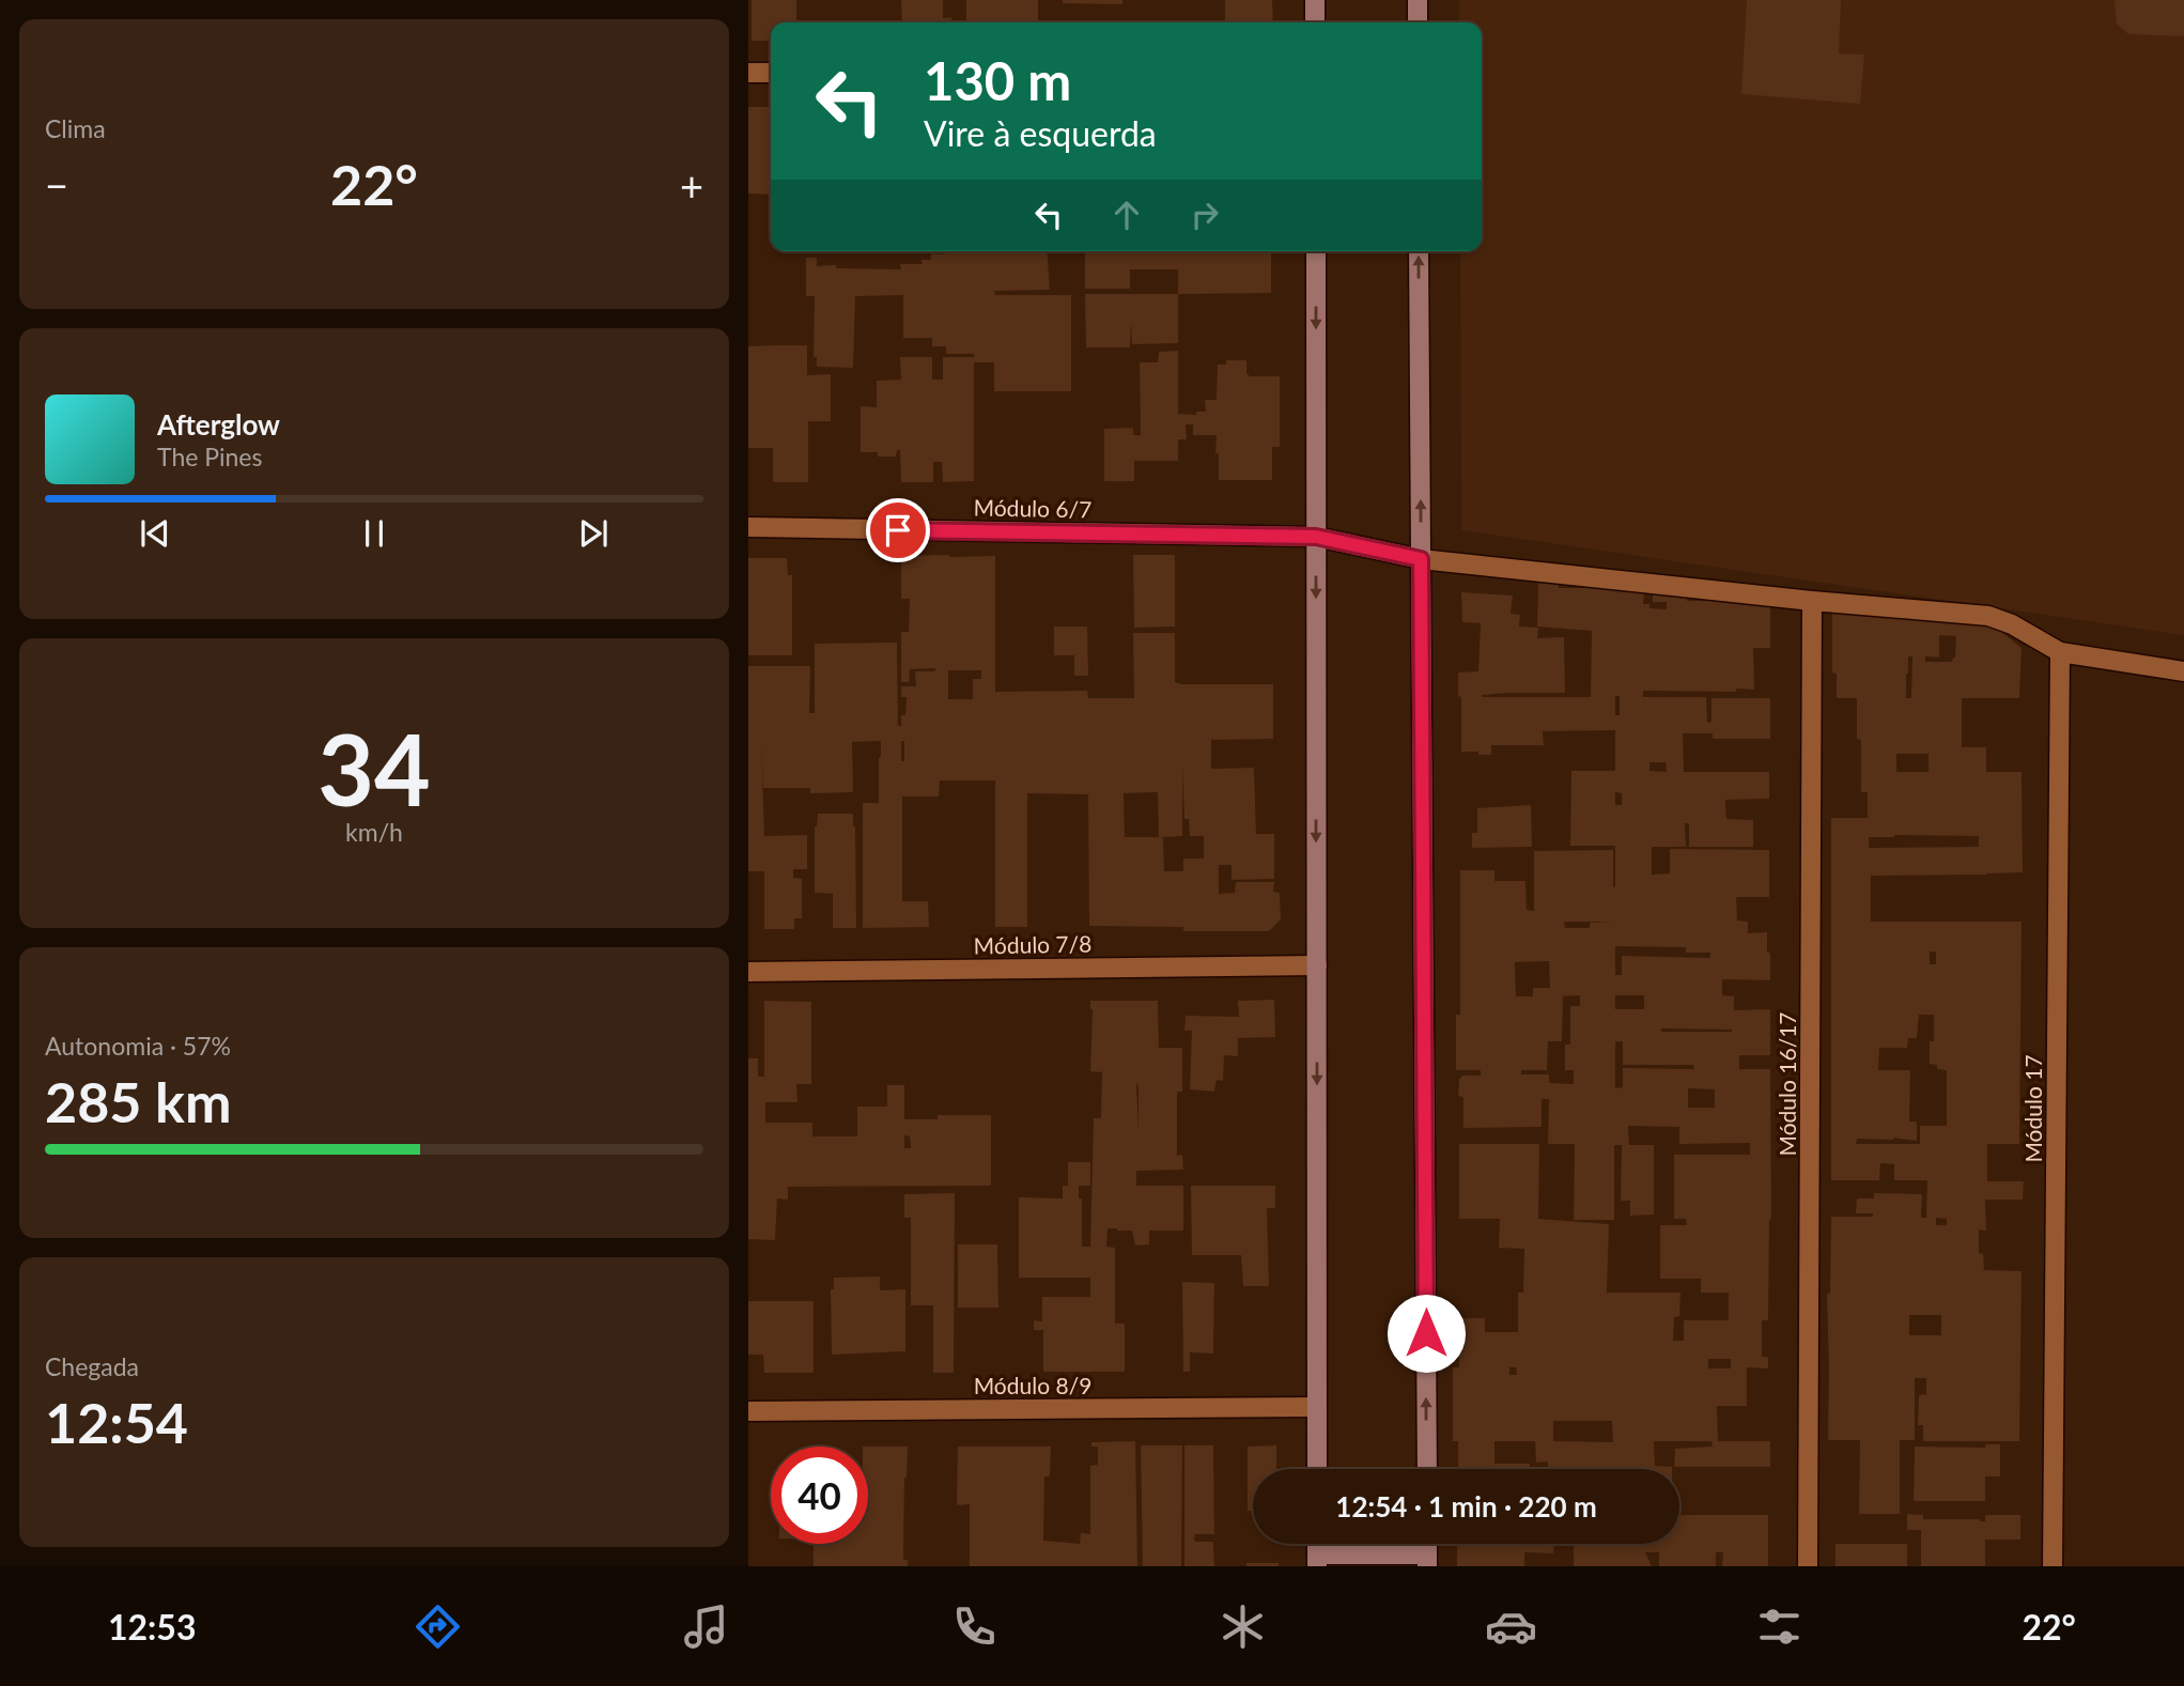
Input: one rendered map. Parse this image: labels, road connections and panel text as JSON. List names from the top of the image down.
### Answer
{
  "streets": {
    "street": [
      "Módulo 6/7",
      "Módulo 7/8",
      "Módulo 16/17",
      "Módulo 17",
      "Módulo 8/9"
    ]
  },
  "crossings": [
    ["Módulo 6/7", "Módulo 16/17"],
    ["Módulo 6/7", "Módulo 17"]
  ],
  "page": {
    "tile": [
      "Clima",
      ["34", "km/h"],
      ["Autonomia · 57%", "285 km"],
      ["Chegada", "12:54"]
    ],
    "turn": ["130 m", "Vire à esquerda"],
    "heat": ["−", "22°", "+"],
    "song": ["Afterglow", "The Pines"],
    "limit": "40",
    "trip": "12:54 · 1 min · 220 m",
    "tabs": ["12:53", "22°"]
  }
}
